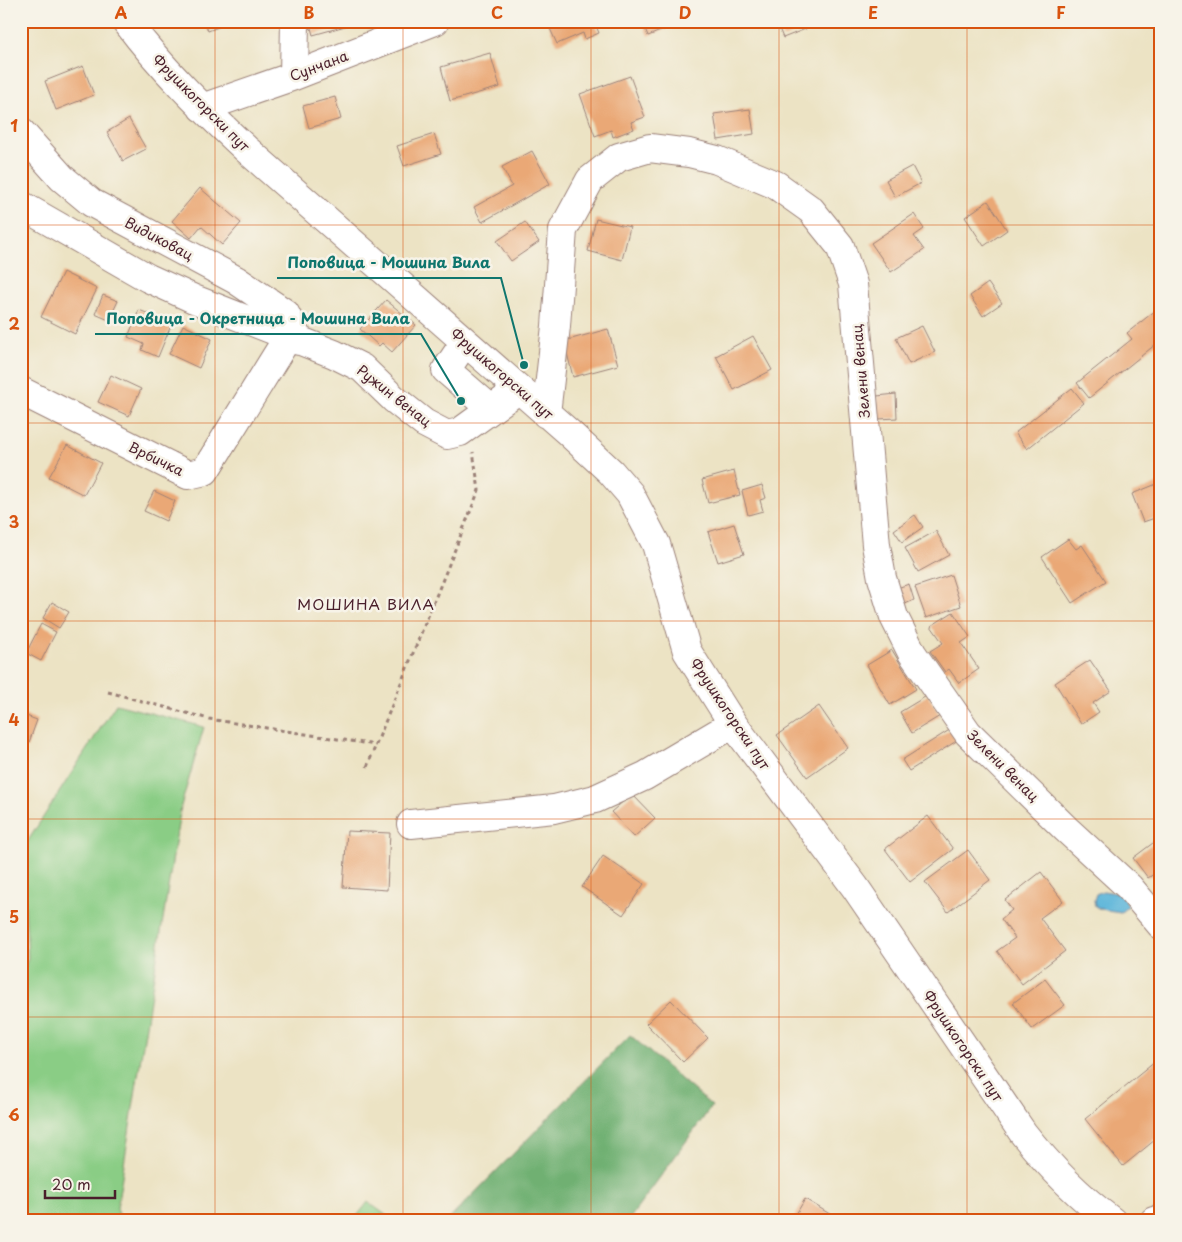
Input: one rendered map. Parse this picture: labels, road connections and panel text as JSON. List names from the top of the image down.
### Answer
{
  "streets": {
    "street": [
      "Сунчана",
      "Фрушкогорски пут",
      "Видиковац",
      "Зелени венац",
      "Ружин венац",
      "Врбичка"
    ]
  },
  "crossings": [
    ["Сунчана", "Фрушкогорски пут"],
    ["Фрушкогорски пут", "Зелени венац"],
    ["Фрушкогорски пут", "Ружин венац"],
    ["Видиковац", "Ружин венац"],
    ["Видиковац", "Врбичка"],
    ["Ружин венац", "Врбичка"]
  ],
  "districts": ["МОШИНА ВИЛА"],
  "places": ["Поповица - Мошина Вила", "Поповица - Окретница - Мошина Вила"],
  "scale_bar": "20 m",
  "grid": {
    "columns": [
      "A",
      "B",
      "C",
      "D",
      "E",
      "F"
    ],
    "rows": [
      "1",
      "2",
      "3",
      "4",
      "5",
      "6"
    ]
  }
}
